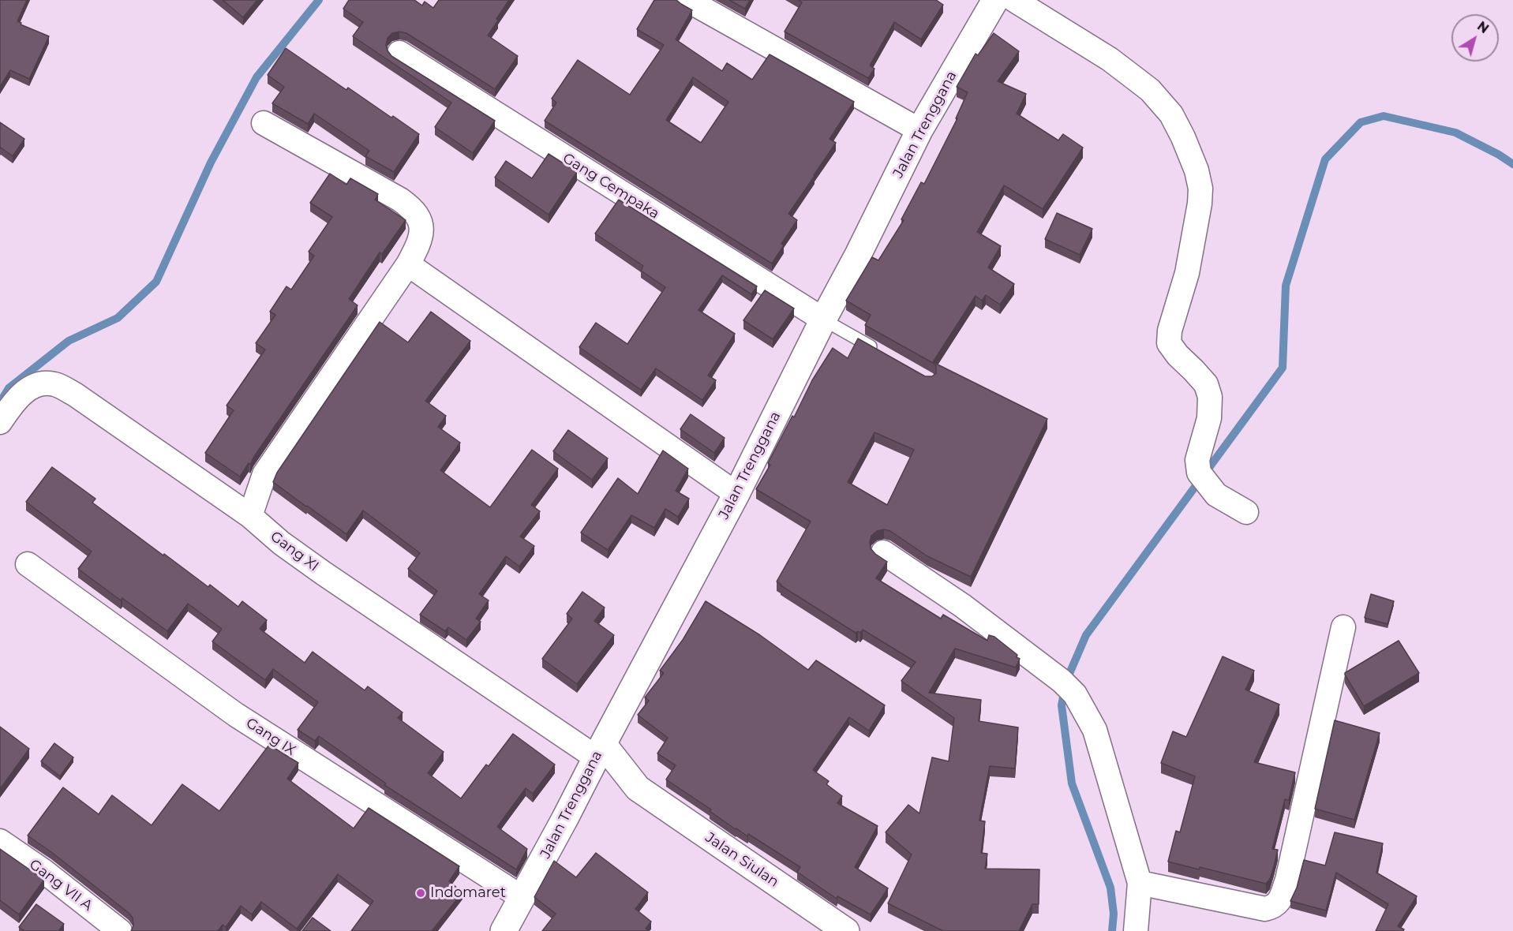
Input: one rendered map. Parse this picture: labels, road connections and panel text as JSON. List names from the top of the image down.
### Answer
{
  "streets": {
    "main road": ["Jalan Trenggana", "Jalan Siulan"],
    "street": [
      "Gang Cempaka",
      "Gang XI",
      "Gang IX",
      "Gang VII A"
    ]
  },
  "crossings": [
    ["Jalan Trenggana", "Gang Cempaka"],
    ["Jalan Trenggana", "Gang XI"],
    ["Jalan Trenggana", "Gang IX"],
    ["Jalan Trenggana", "Jalan Siulan"],
    ["Gang XI", "Jalan Siulan"]
  ],
  "places": ["Indomaret"],
  "north": "top right"
}
